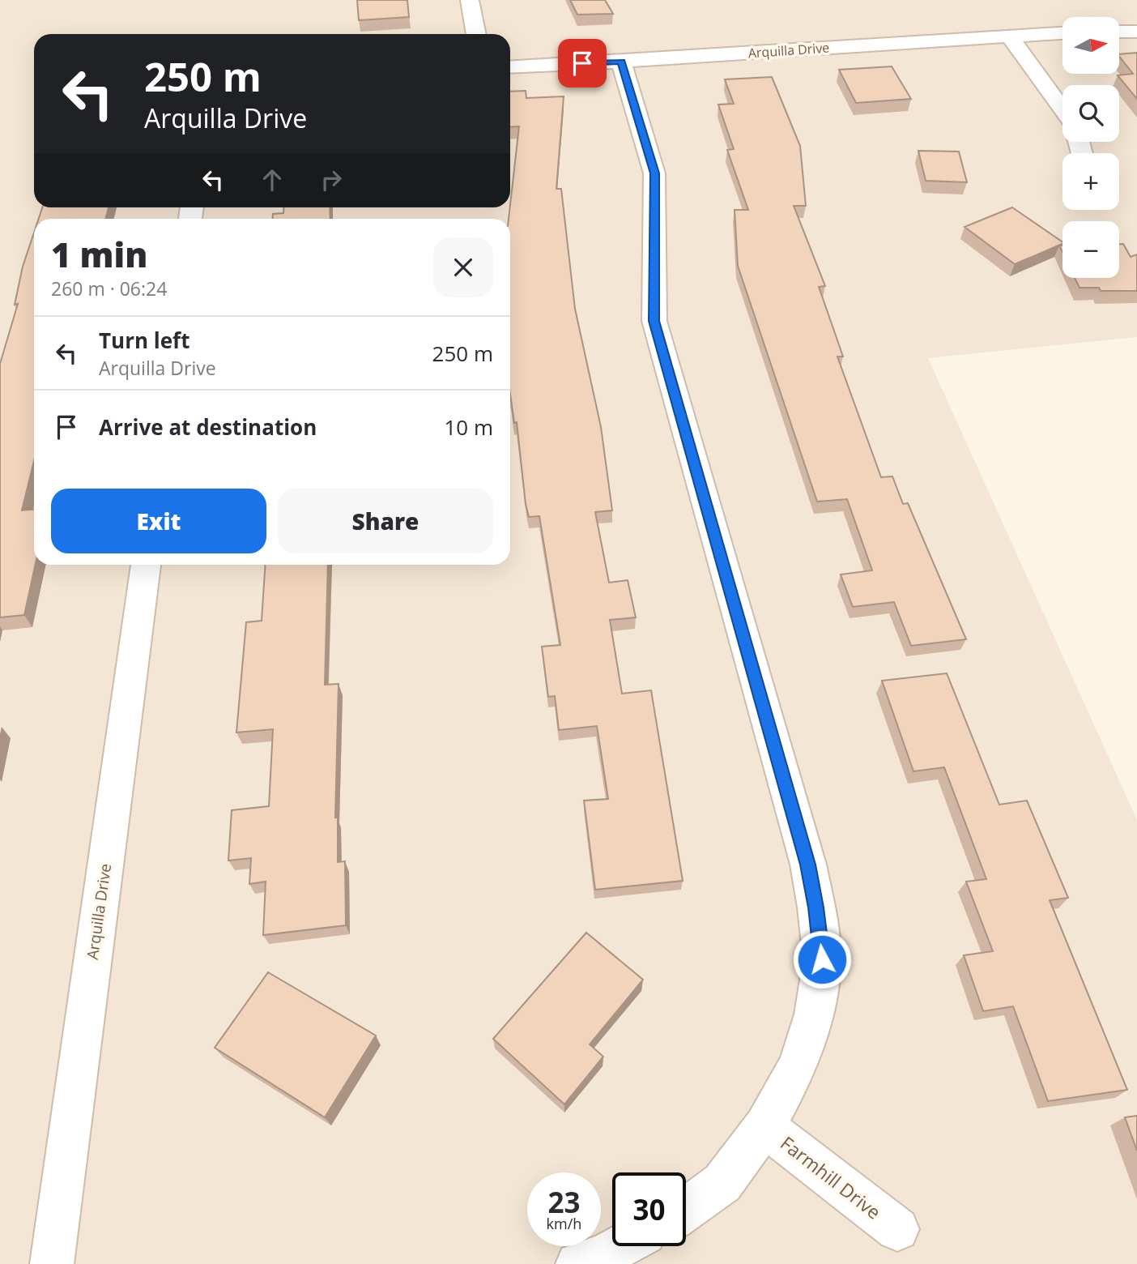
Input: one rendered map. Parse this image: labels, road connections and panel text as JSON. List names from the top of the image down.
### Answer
{
  "streets": {
    "street": ["Arquilla Drive", "Farmhill Drive"]
  },
  "crossings": [
    ["Arquilla Drive", "Farmhill Drive"]
  ],
  "north": "right",
  "page": {
    "map_buttons": ["+", "−"],
    "turn": ["250 m", "Arquilla Drive"],
    "heading": ["1 min", "260 m · 06:24"],
    "list": [
      {
        "name": "Turn left",
        "note": "Arquilla Drive",
        "value": "250 m"
      },
      {
        "name": "Arrive at destination",
        "value": "10 m"
      }
    ],
    "buttons": ["Exit", "Share"],
    "speed": "23 km/h",
    "limit": "30"
  }
}
